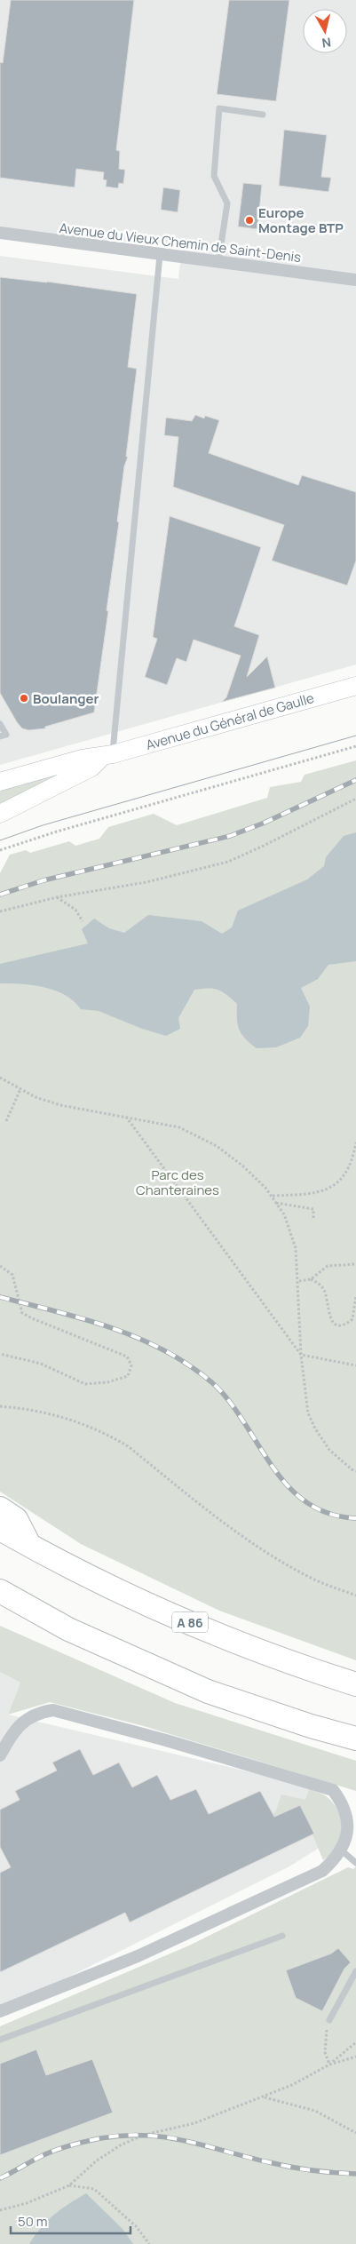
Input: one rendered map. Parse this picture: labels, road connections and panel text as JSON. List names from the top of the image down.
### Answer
{
  "streets": {
    "highway": ["A 86"],
    "main road": ["Avenue du Général de Gaulle"],
    "street": ["Avenue du Vieux Chemin de Saint-Denis"]
  },
  "parks": ["Parc des Chanteraines"],
  "places": ["Europe Montage BTP", "Boulanger"],
  "scale_bar": "50 m",
  "north": "bottom"
}
